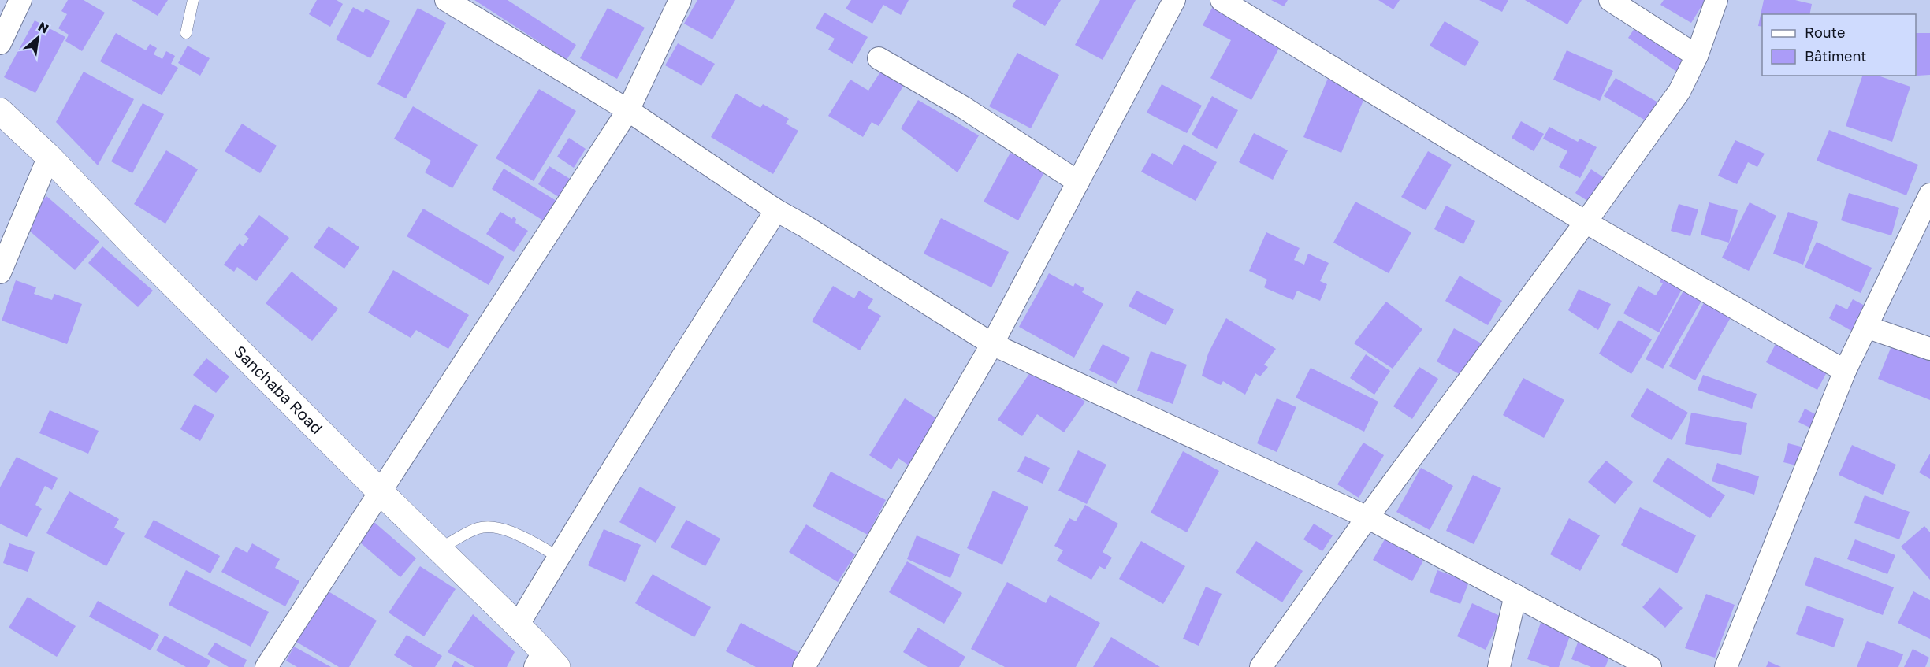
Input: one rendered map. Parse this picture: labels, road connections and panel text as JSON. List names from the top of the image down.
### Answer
{
  "streets": {
    "street": ["Sanchaba Road"]
  },
  "legend": ["Route", "Bâtiment"],
  "north": "top right"
}
